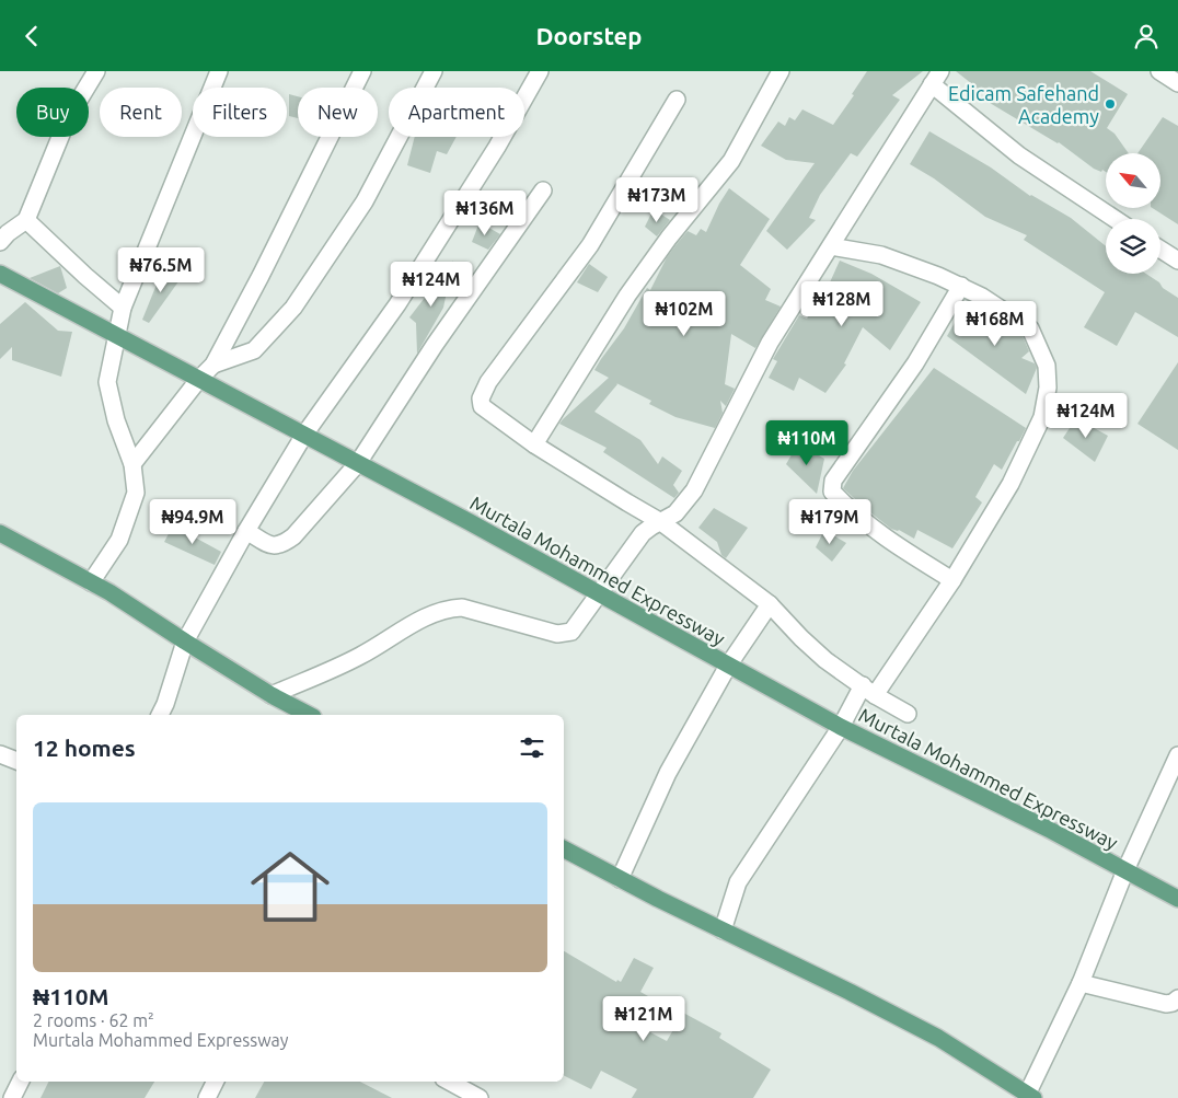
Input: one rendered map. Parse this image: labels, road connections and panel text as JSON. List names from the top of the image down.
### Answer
{
  "streets": {
    "main road": ["Murtala Mohammed Expressway"]
  },
  "places": ["Edicam Safehand Academy"],
  "north": "top left",
  "page": {
    "header": "Doorstep",
    "chip": [
      "Buy",
      "Rent",
      "Filters",
      "New",
      "Apartment"
    ],
    "price": [
      "₦173M",
      "₦136M",
      "₦76.5M",
      "₦124M",
      "₦128M",
      "₦102M",
      "₦168M",
      "₦124M",
      "₦110M",
      "₦94.9M",
      "₦179M",
      "₦121M"
    ],
    "heading": "12 homes",
    "list": [
      {
        "name": "₦110M",
        "note": "2 rooms · 62 m² · Murtala Mohammed Expressway"
      }
    ]
  }
}
